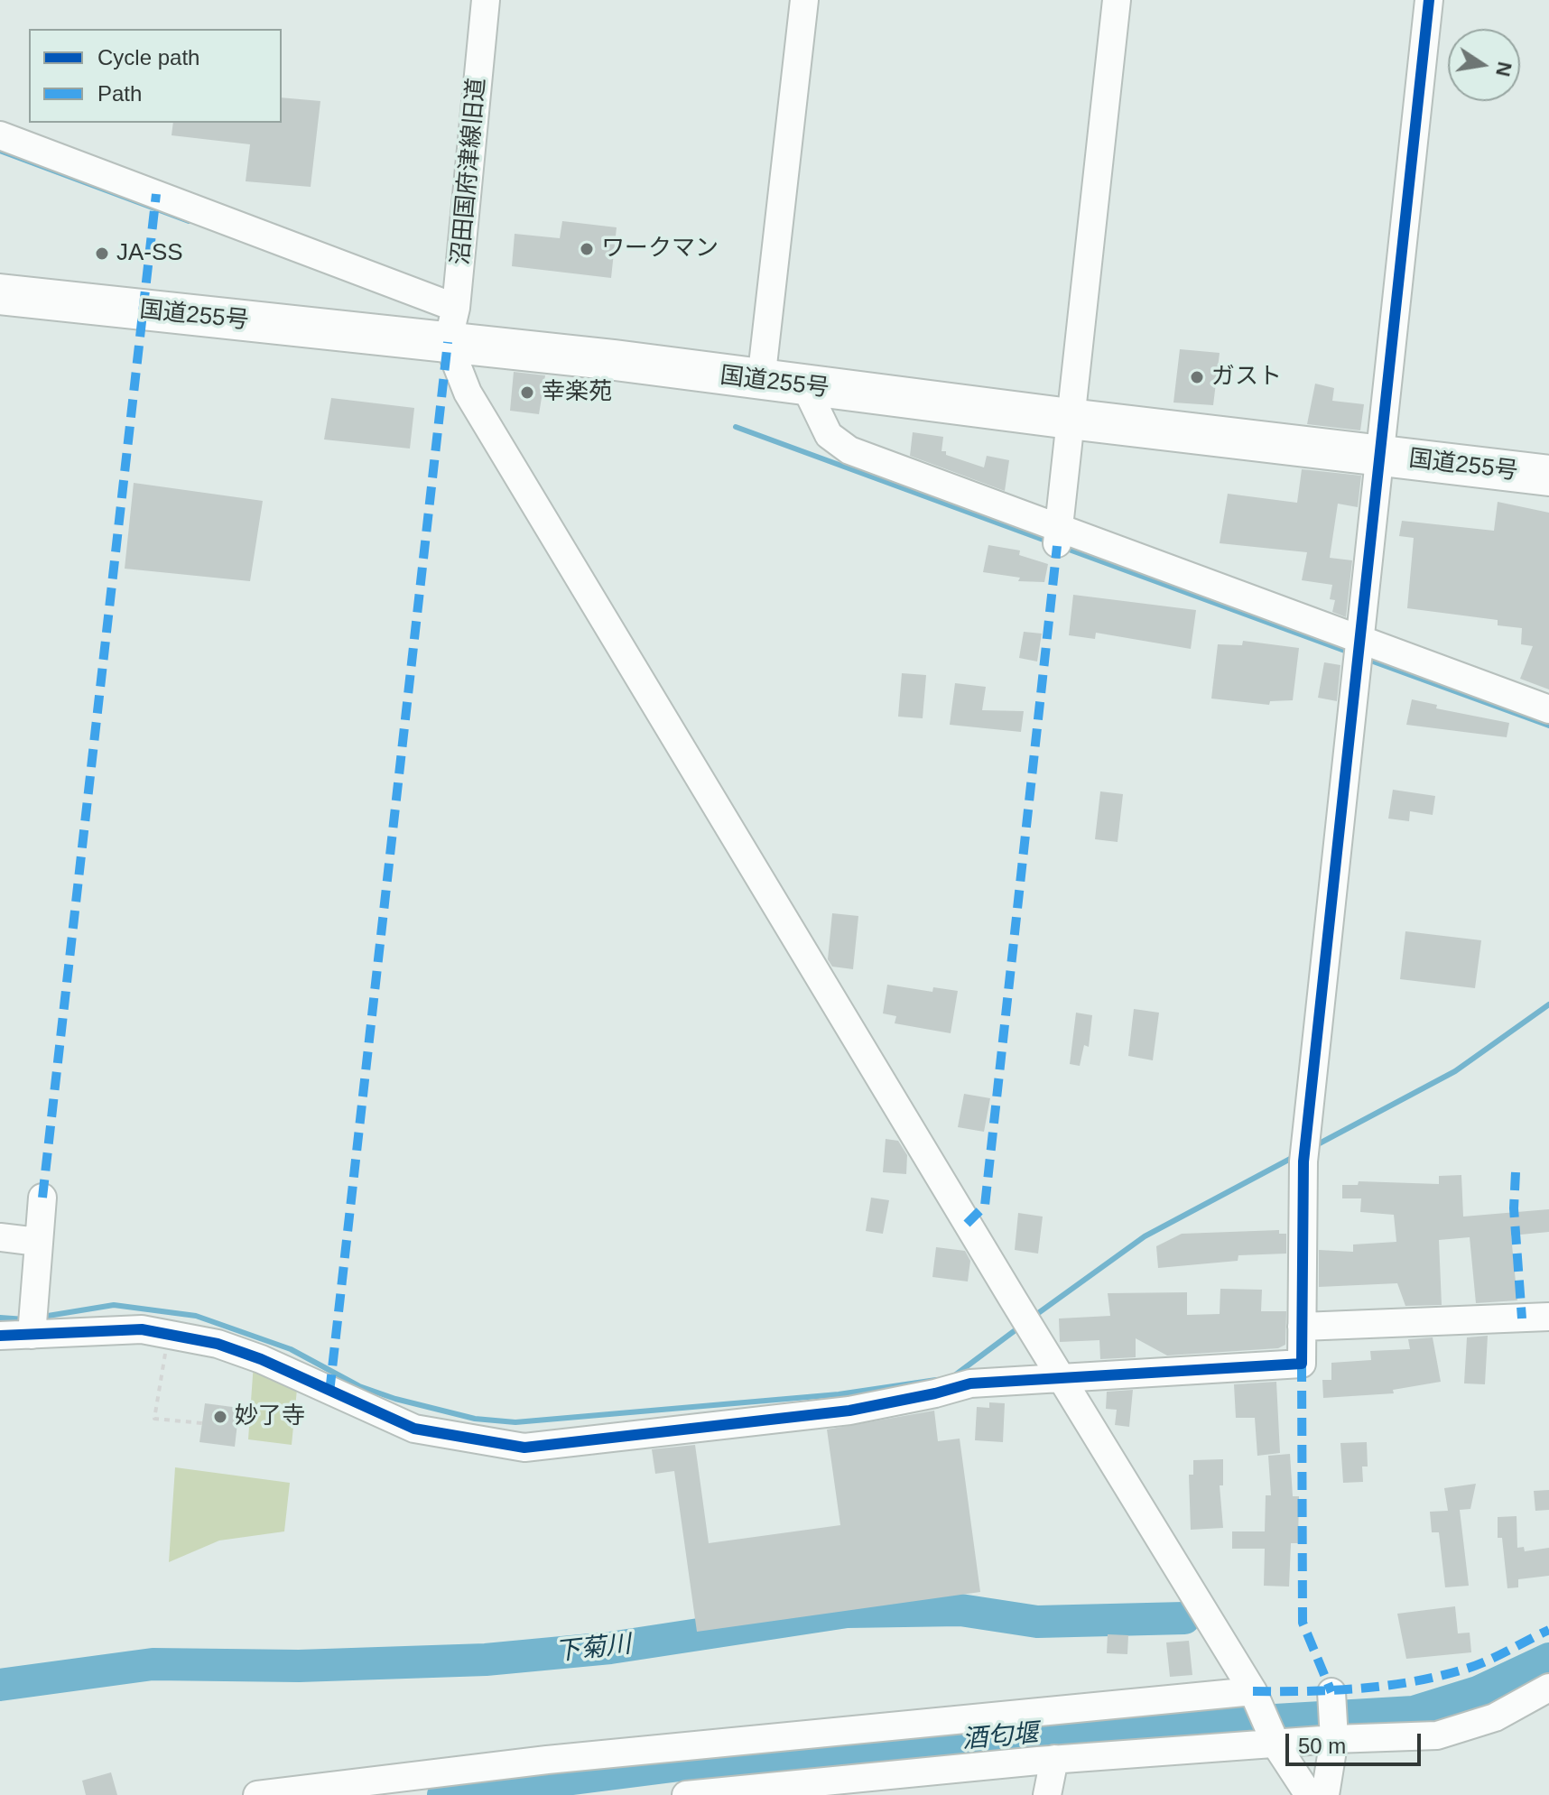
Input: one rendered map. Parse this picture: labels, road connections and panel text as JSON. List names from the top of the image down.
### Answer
{
  "streets": {
    "highway": ["国道255号"],
    "street": ["沼田国府津線旧道"]
  },
  "crossings": [
    ["沼田国府津線旧道", "国道255号"]
  ],
  "water": ["下菊川", "酒匂堰"],
  "places": [
    "ワークマン",
    "JA-SS",
    "ガスト",
    "幸楽苑",
    "妙了寺"
  ],
  "legend": ["Cycle path", "Path"],
  "scale_bar": "50 m",
  "north": "right"
}
